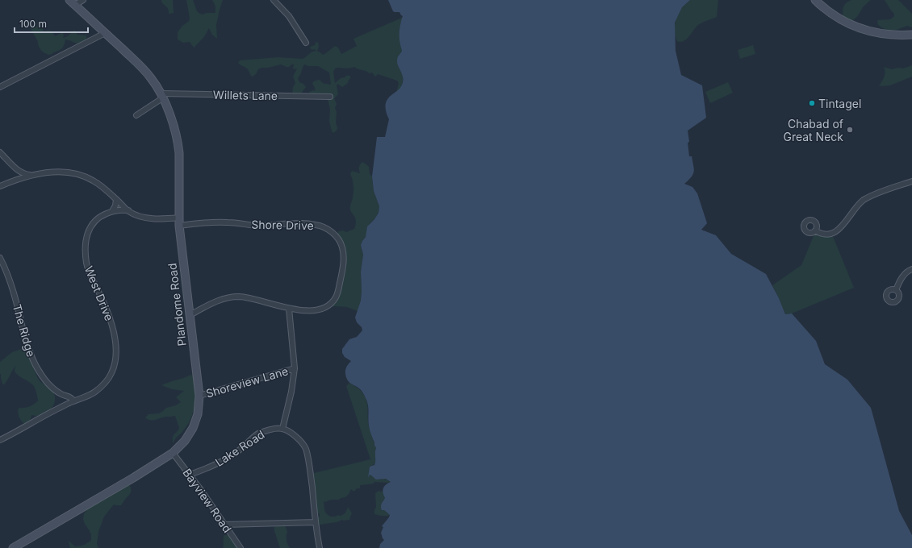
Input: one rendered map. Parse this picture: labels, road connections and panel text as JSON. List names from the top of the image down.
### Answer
{
  "streets": {
    "main road": ["Plandome Road"],
    "street": [
      "Willets Lane",
      "Shore Drive",
      "West Drive",
      "The Ridge",
      "Shoreview Lane",
      "Lake Road",
      "Bayview Road"
    ]
  },
  "crossings": [
    ["Willets Lane", "Plandome Road"],
    ["Shore Drive", "West Drive"],
    ["Shore Drive", "Plandome Road"],
    ["West Drive", "The Ridge"],
    ["Plandome Road", "Shoreview Lane"],
    ["Plandome Road", "Bayview Road"],
    ["Lake Road", "Bayview Road"]
  ],
  "places": ["Tintagel", "Chabad of Great Neck"],
  "scale_bar": "100 m"
}
